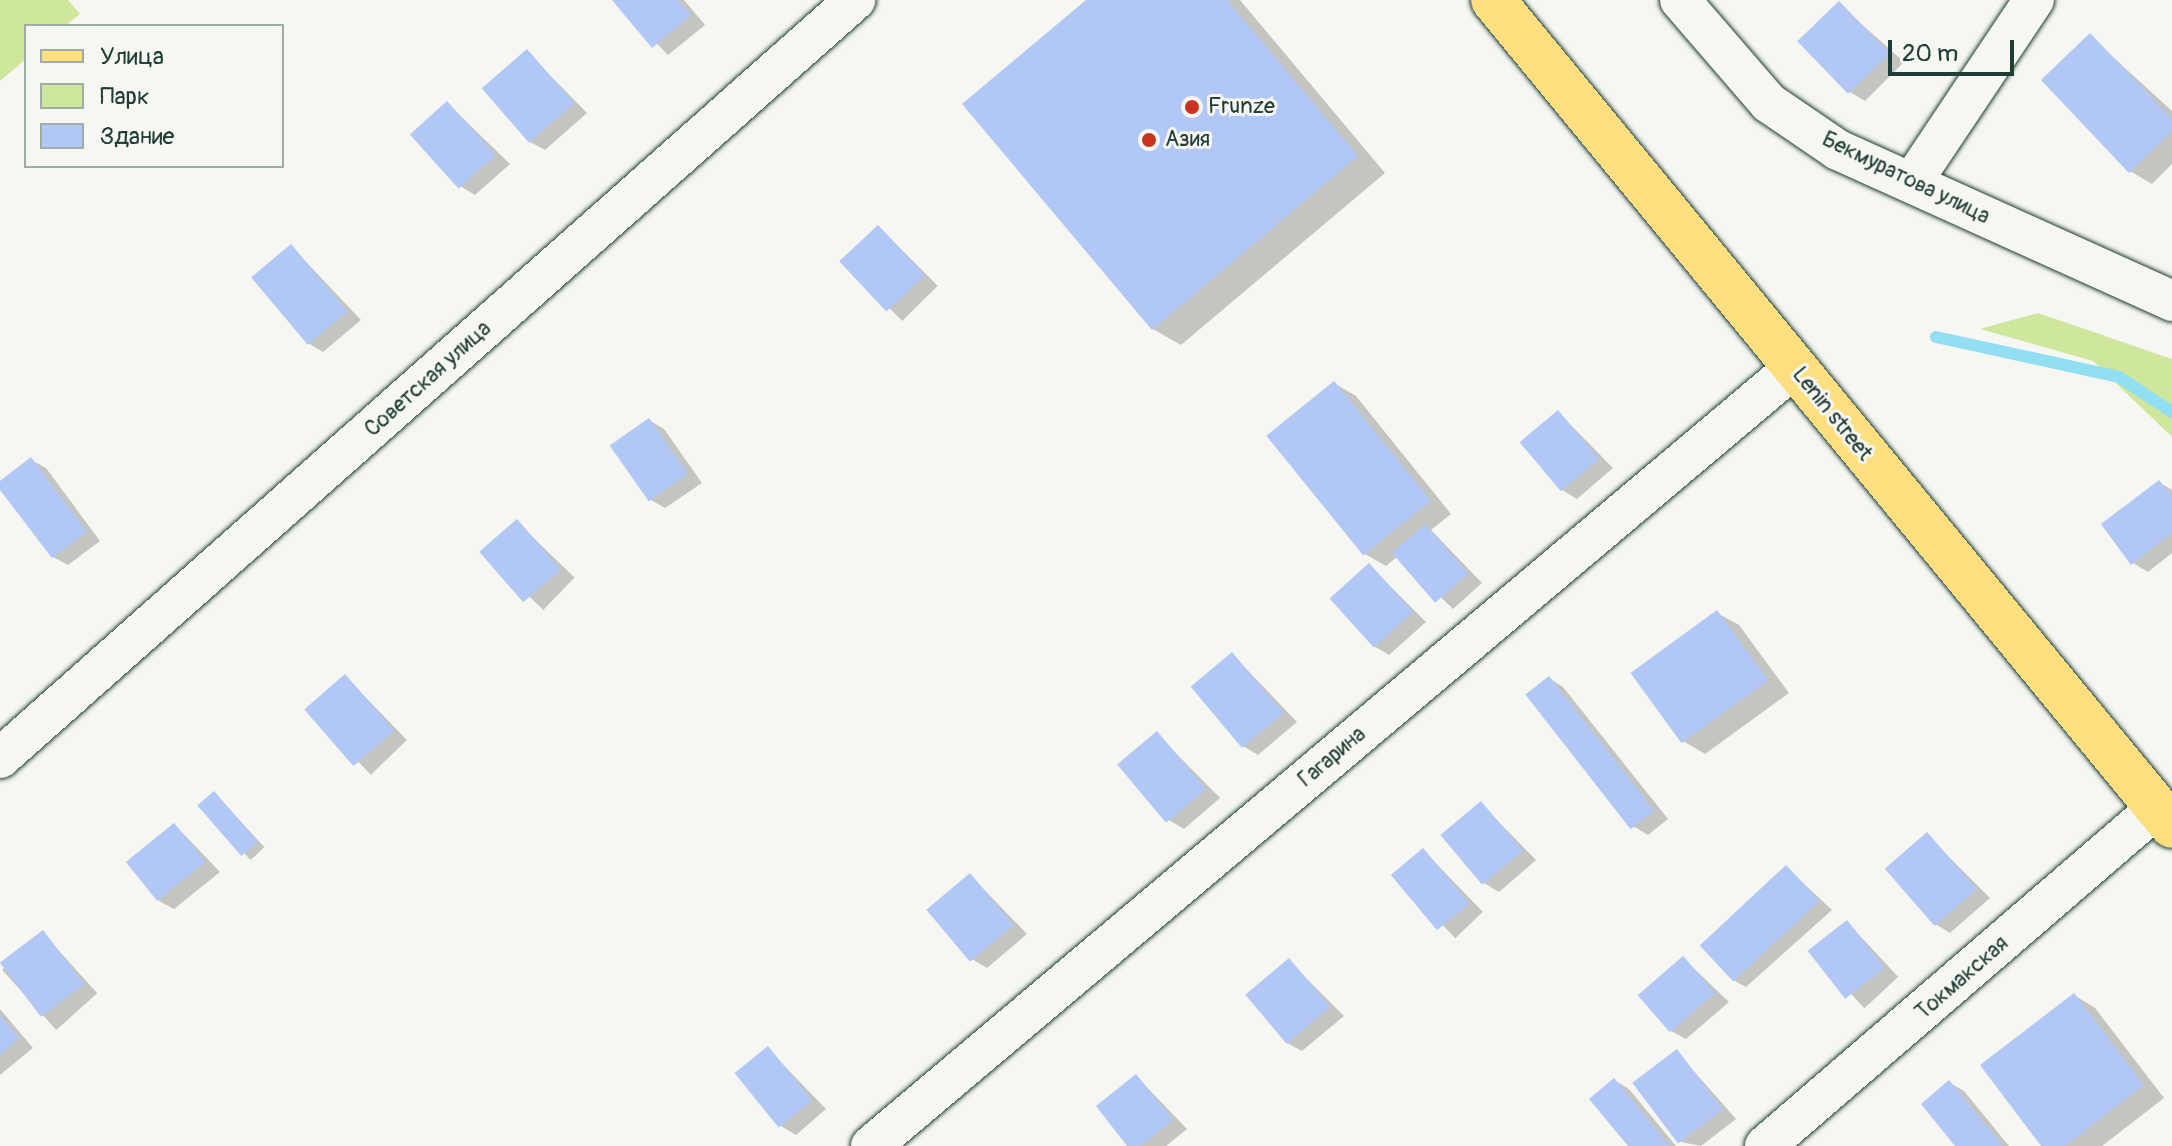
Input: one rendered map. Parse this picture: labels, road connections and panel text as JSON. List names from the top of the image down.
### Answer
{
  "streets": {
    "main road": ["Lenin street"],
    "street": [
      "Бекмуратова улица",
      "Советская улица",
      "Гагарина",
      "Токмакская"
    ]
  },
  "crossings": [
    ["Lenin street", "Гагарина"],
    ["Lenin street", "Токмакская"]
  ],
  "places": ["Frunze", "Азия"],
  "legend": ["Улица", "Парк", "Здание"],
  "scale_bar": "20 m"
}
